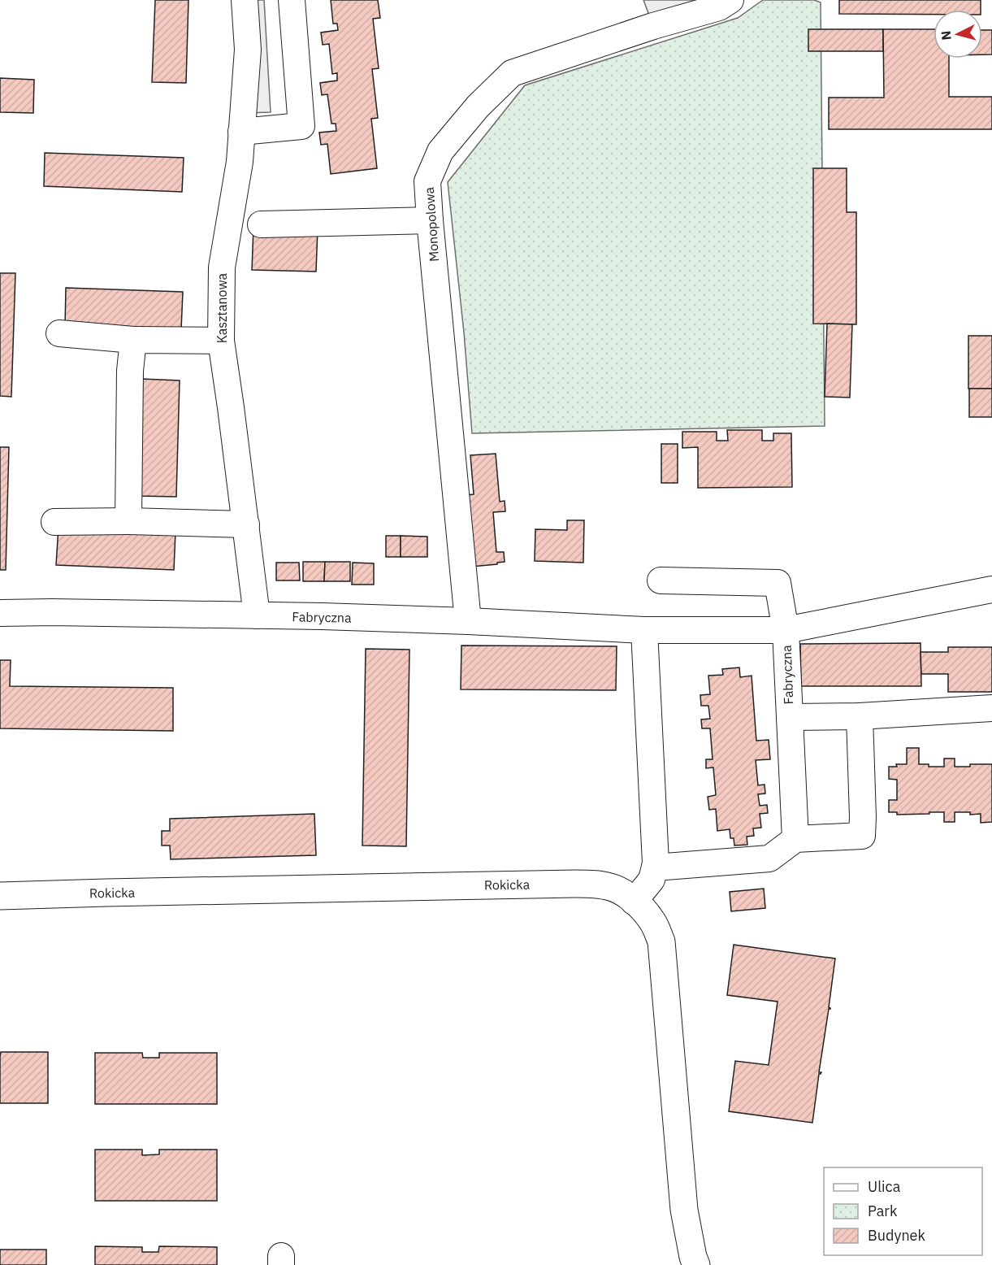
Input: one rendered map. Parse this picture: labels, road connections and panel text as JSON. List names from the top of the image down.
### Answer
{
  "streets": {
    "main road": ["Rokicka"],
    "street": ["Monopolowa", "Kasztanowa", "Fabryczna"]
  },
  "crossings": [
    ["Monopolowa", "Fabryczna"],
    ["Kasztanowa", "Fabryczna"]
  ],
  "legend": ["Ulica", "Park", "Budynek"],
  "north": "left"
}
